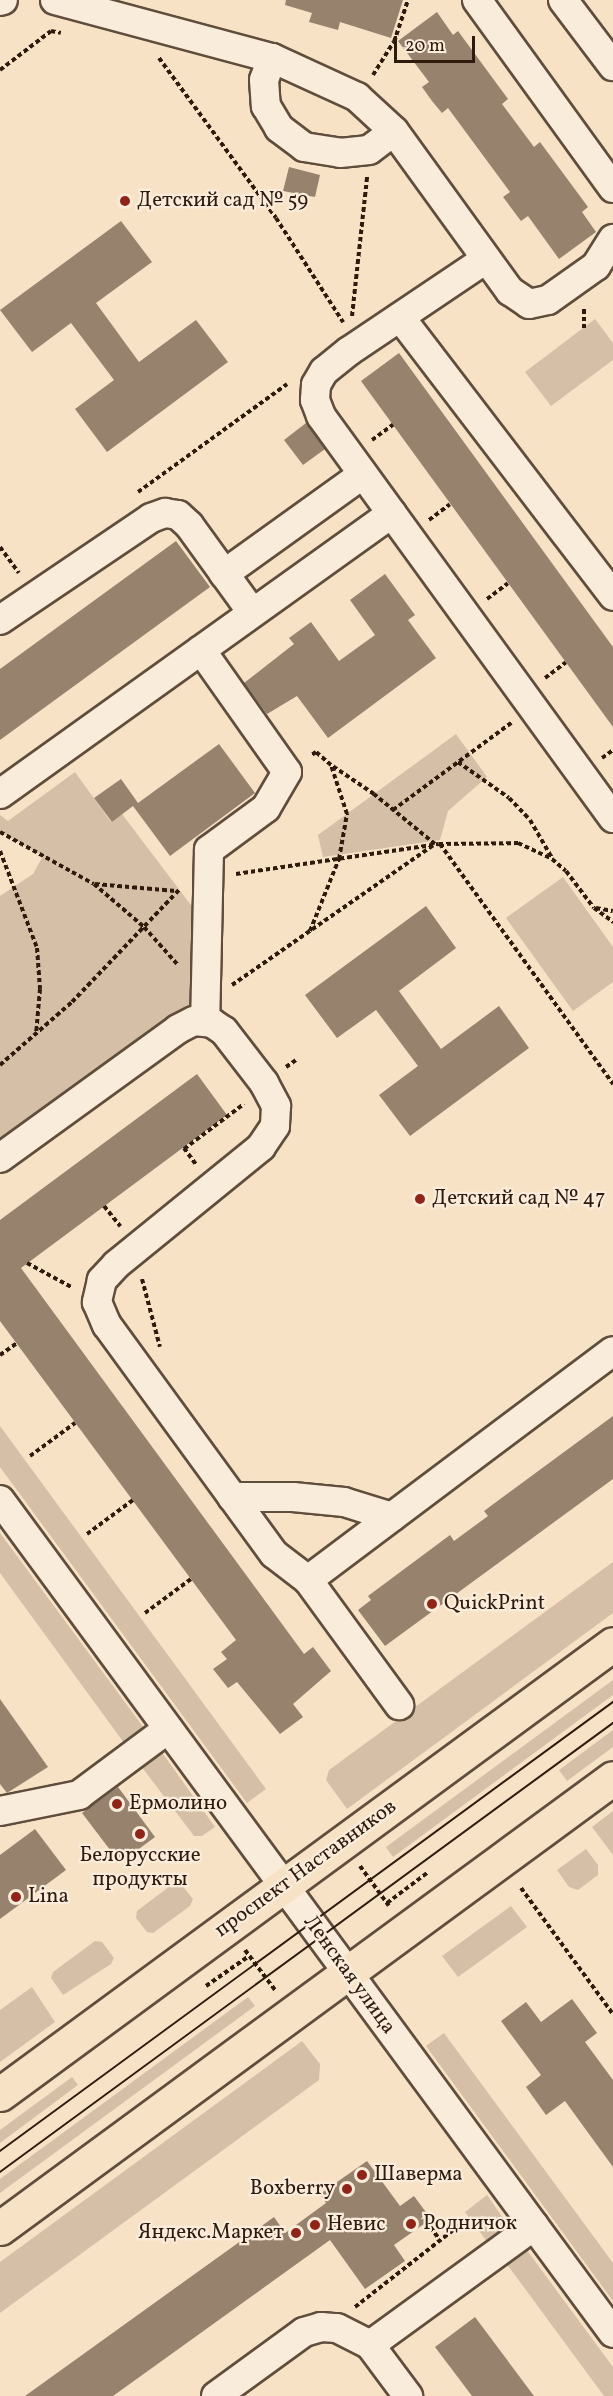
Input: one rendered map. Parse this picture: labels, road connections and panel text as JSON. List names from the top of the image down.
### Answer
{
  "streets": {
    "main road": ["проспект Наставников"],
    "street": ["Ленская улица"]
  },
  "crossings": [
    ["проспект Наставников", "Ленская улица"]
  ],
  "places": [
    "Детский сад № 59",
    "Детский сад № 47",
    "QuickPrint",
    "Ермолино",
    "Белорусские продукты",
    "Lina",
    "Шаверма",
    "Boxberry",
    "Родничок",
    "Невис",
    "Яндекс.Маркет"
  ],
  "scale_bar": "20 m"
}
